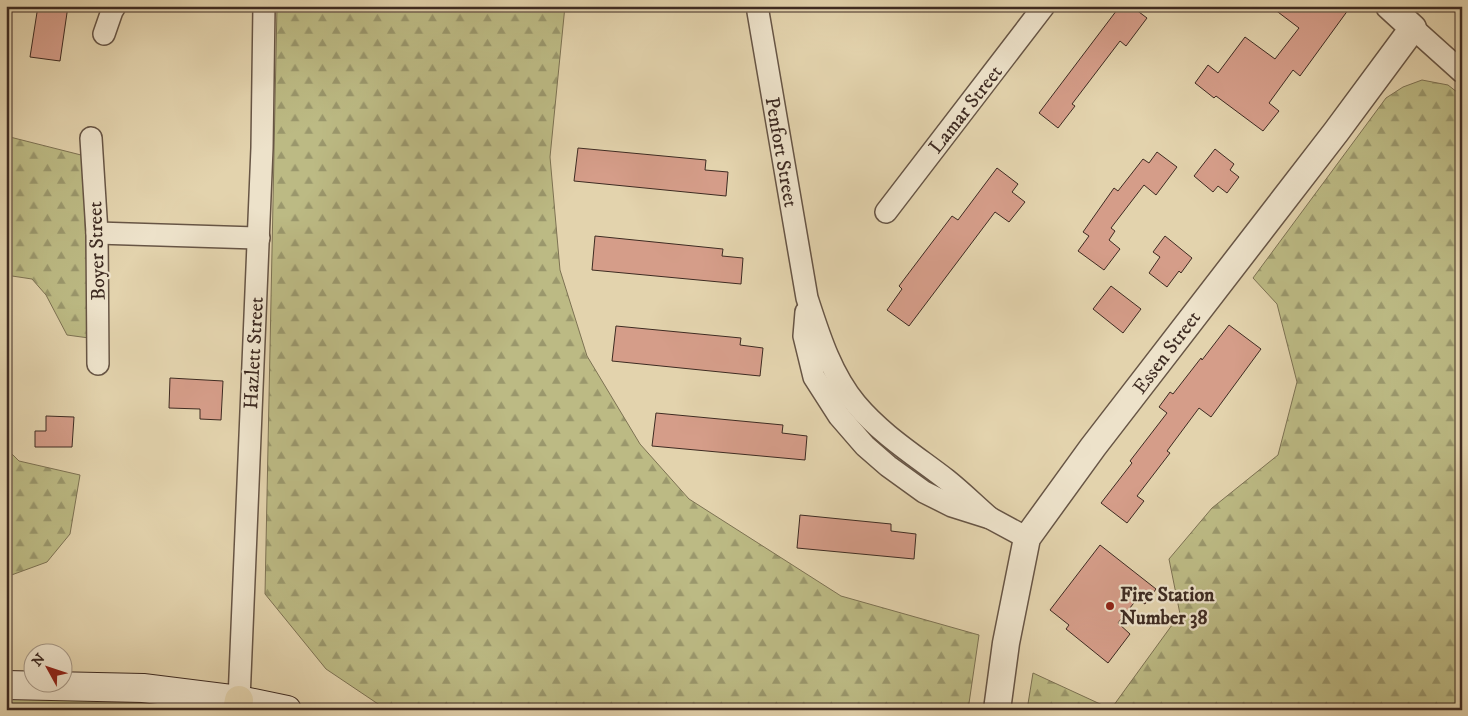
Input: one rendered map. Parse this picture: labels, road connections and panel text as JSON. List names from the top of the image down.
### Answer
{
  "streets": {
    "street": [
      "Lamar Street",
      "Penfort Street",
      "Boyer Street",
      "Essen Street",
      "Hazlett Street"
    ]
  },
  "crossings": [
    ["Penfort Street", "Essen Street"]
  ],
  "places": ["Fire Station Number 38"],
  "north": "top left"
}
